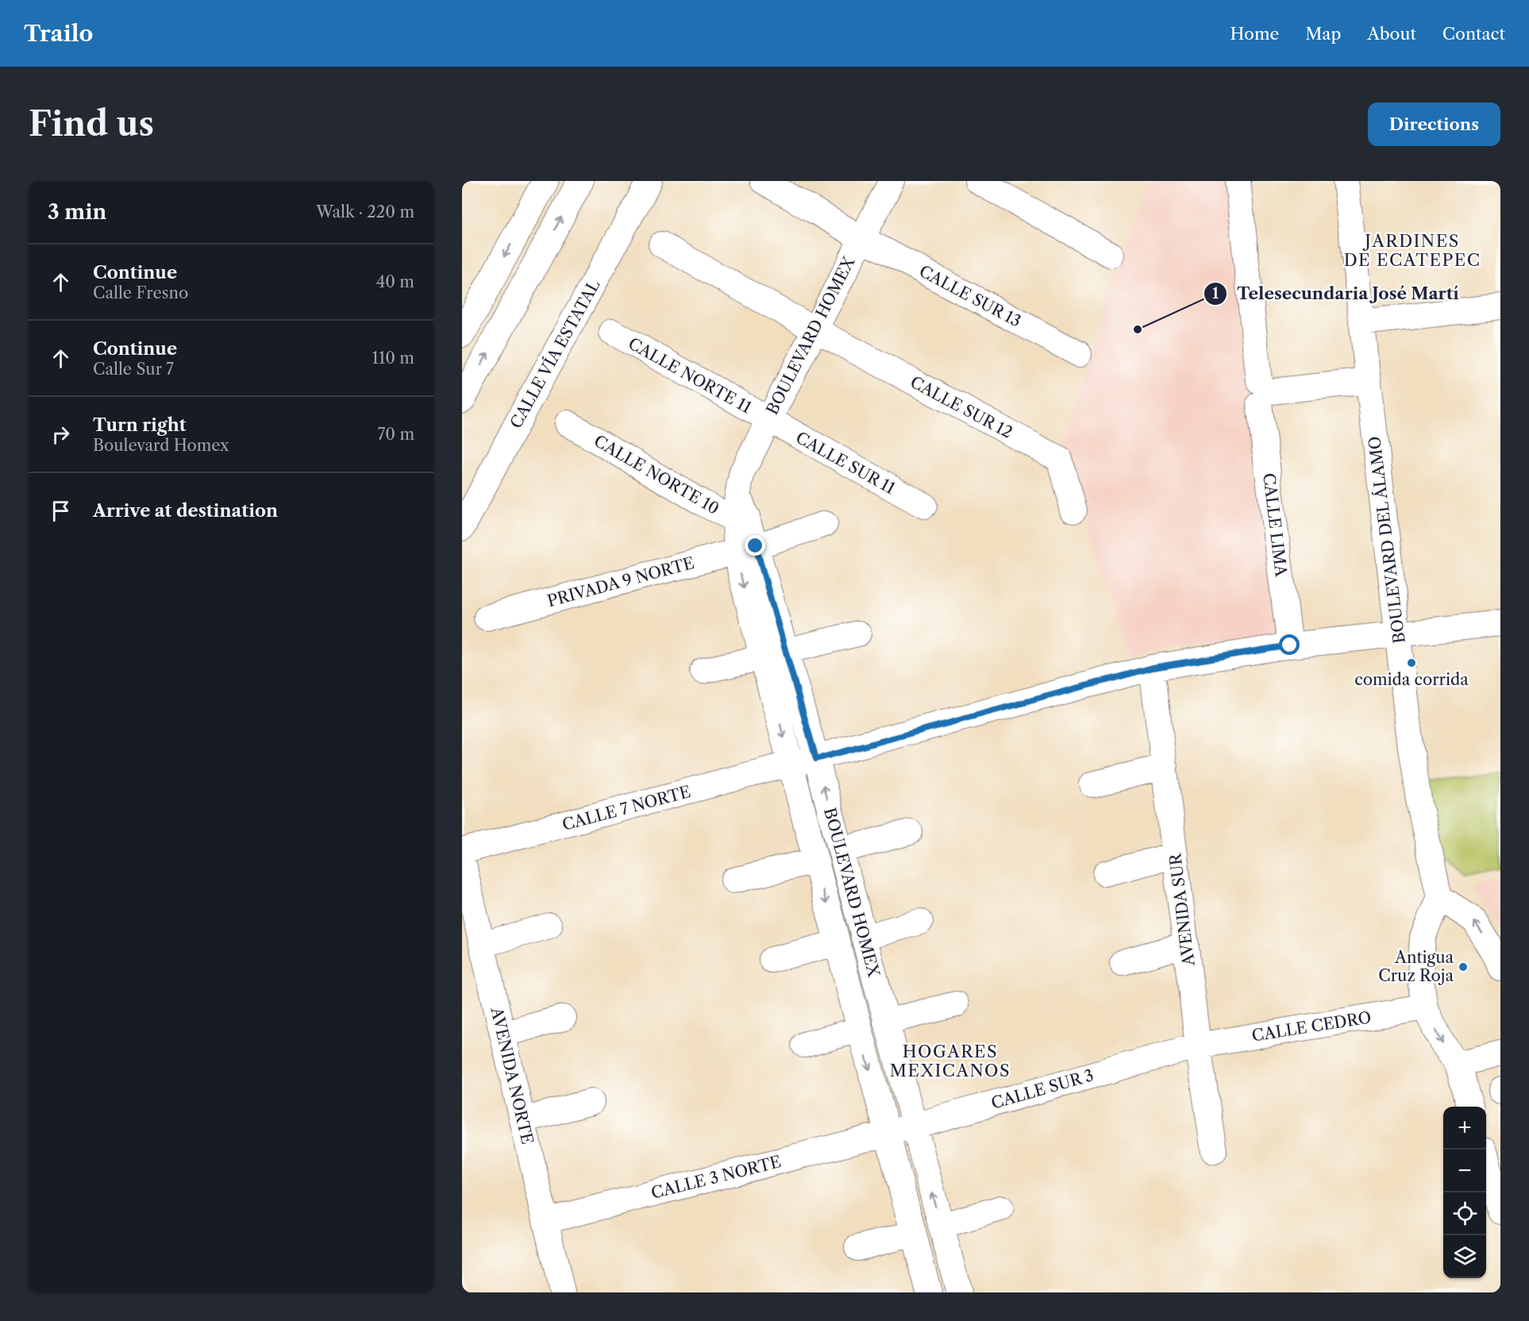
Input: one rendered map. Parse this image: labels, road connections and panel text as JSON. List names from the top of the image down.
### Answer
{
  "streets": {
    "street": [
      "CALLE SUR 13",
      "BOULEVARD HOMEX",
      "CALLE VÍA ESTATAL",
      "CALLE NORTE 11",
      "CALLE SUR 12",
      "CALLE SUR 11",
      "CALLE NORTE 10",
      "CALLE LIMA",
      "BOULEVARD DEL ÁLAMO",
      "PRIVADA 9 NORTE",
      "CALLE 7 NORTE",
      "AVENIDA SUR",
      "CALLE CEDRO",
      "AVENIDA NORTE",
      "CALLE SUR 3",
      "CALLE 3 NORTE"
    ]
  },
  "crossings": [
    ["CALLE SUR 13", "BOULEVARD HOMEX"],
    ["BOULEVARD HOMEX", "CALLE NORTE 11"],
    ["BOULEVARD HOMEX", "CALLE SUR 12"],
    ["BOULEVARD HOMEX", "CALLE SUR 11"],
    ["BOULEVARD HOMEX", "CALLE NORTE 10"],
    ["BOULEVARD HOMEX", "PRIVADA 9 NORTE"],
    ["BOULEVARD HOMEX", "CALLE 7 NORTE"],
    ["BOULEVARD HOMEX", "CALLE SUR 3"],
    ["BOULEVARD HOMEX", "CALLE 3 NORTE"],
    ["CALLE NORTE 11", "CALLE SUR 11"],
    ["CALLE LIMA", "CALLE 7 NORTE"],
    ["BOULEVARD DEL ÁLAMO", "CALLE 7 NORTE"],
    ["CALLE 7 NORTE", "AVENIDA SUR"],
    ["AVENIDA SUR", "CALLE CEDRO"],
    ["AVENIDA SUR", "CALLE SUR 3"],
    ["CALLE CEDRO", "CALLE SUR 3"],
    ["AVENIDA NORTE", "CALLE 3 NORTE"],
    ["CALLE SUR 3", "CALLE 3 NORTE"]
  ],
  "districts": ["JARDINES DE ECATEPEC", "HOGARES MEXICANOS"],
  "places": ["Telesecundaria José Martí", "comida corrida", "Antigua Cruz Roja"],
  "page": {
    "header": "Trailo",
    "nav": [
      "Home",
      "Map",
      "About",
      "Contact"
    ],
    "buttons": "Directions",
    "title": "Find us",
    "heading": ["3 min", "Walk · 220 m"],
    "list": [
      ["Continue", "Calle Fresno", "40 m"],
      ["Continue", "Calle Sur 7", "110 m"],
      ["Turn right", "Boulevard Homex", "70 m"],
      "Arrive at destination"
    ],
    "map_buttons": ["+", "−"]
  }
}
